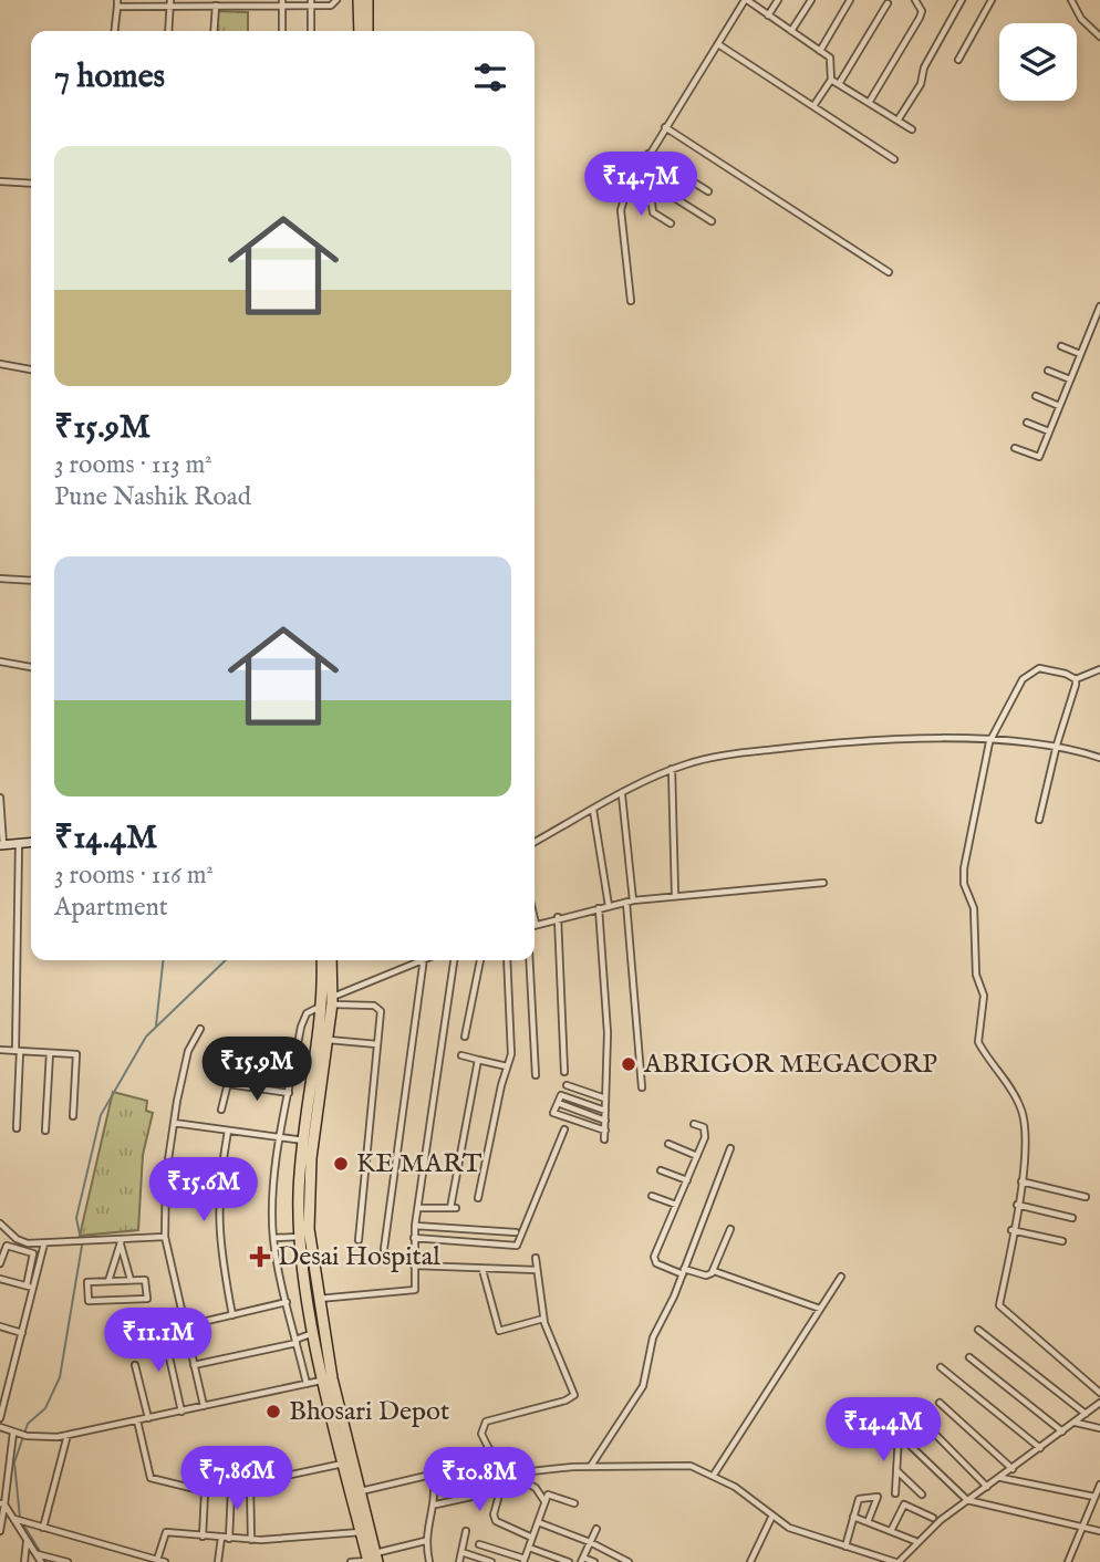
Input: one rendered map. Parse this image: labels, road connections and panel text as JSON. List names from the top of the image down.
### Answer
{
  "places": {
    "other": ["ABRIGOR MEGACORP", "KE MART", "Bhosari Depot"],
    "health": ["Desai Hospital"]
  },
  "page": {
    "heading": "7 homes",
    "list": [
      {
        "name": "₹15.9M",
        "note": "3 rooms · 113 m² · Pune Nashik Road"
      },
      {
        "name": "₹14.4M",
        "note": "3 rooms · 116 m² · Apartment"
      }
    ],
    "price": [
      "₹14.7M",
      "₹15.9M",
      "₹15.6M",
      "₹11.1M",
      "₹14.4M",
      "₹7.86M",
      "₹10.8M"
    ]
  }
}
